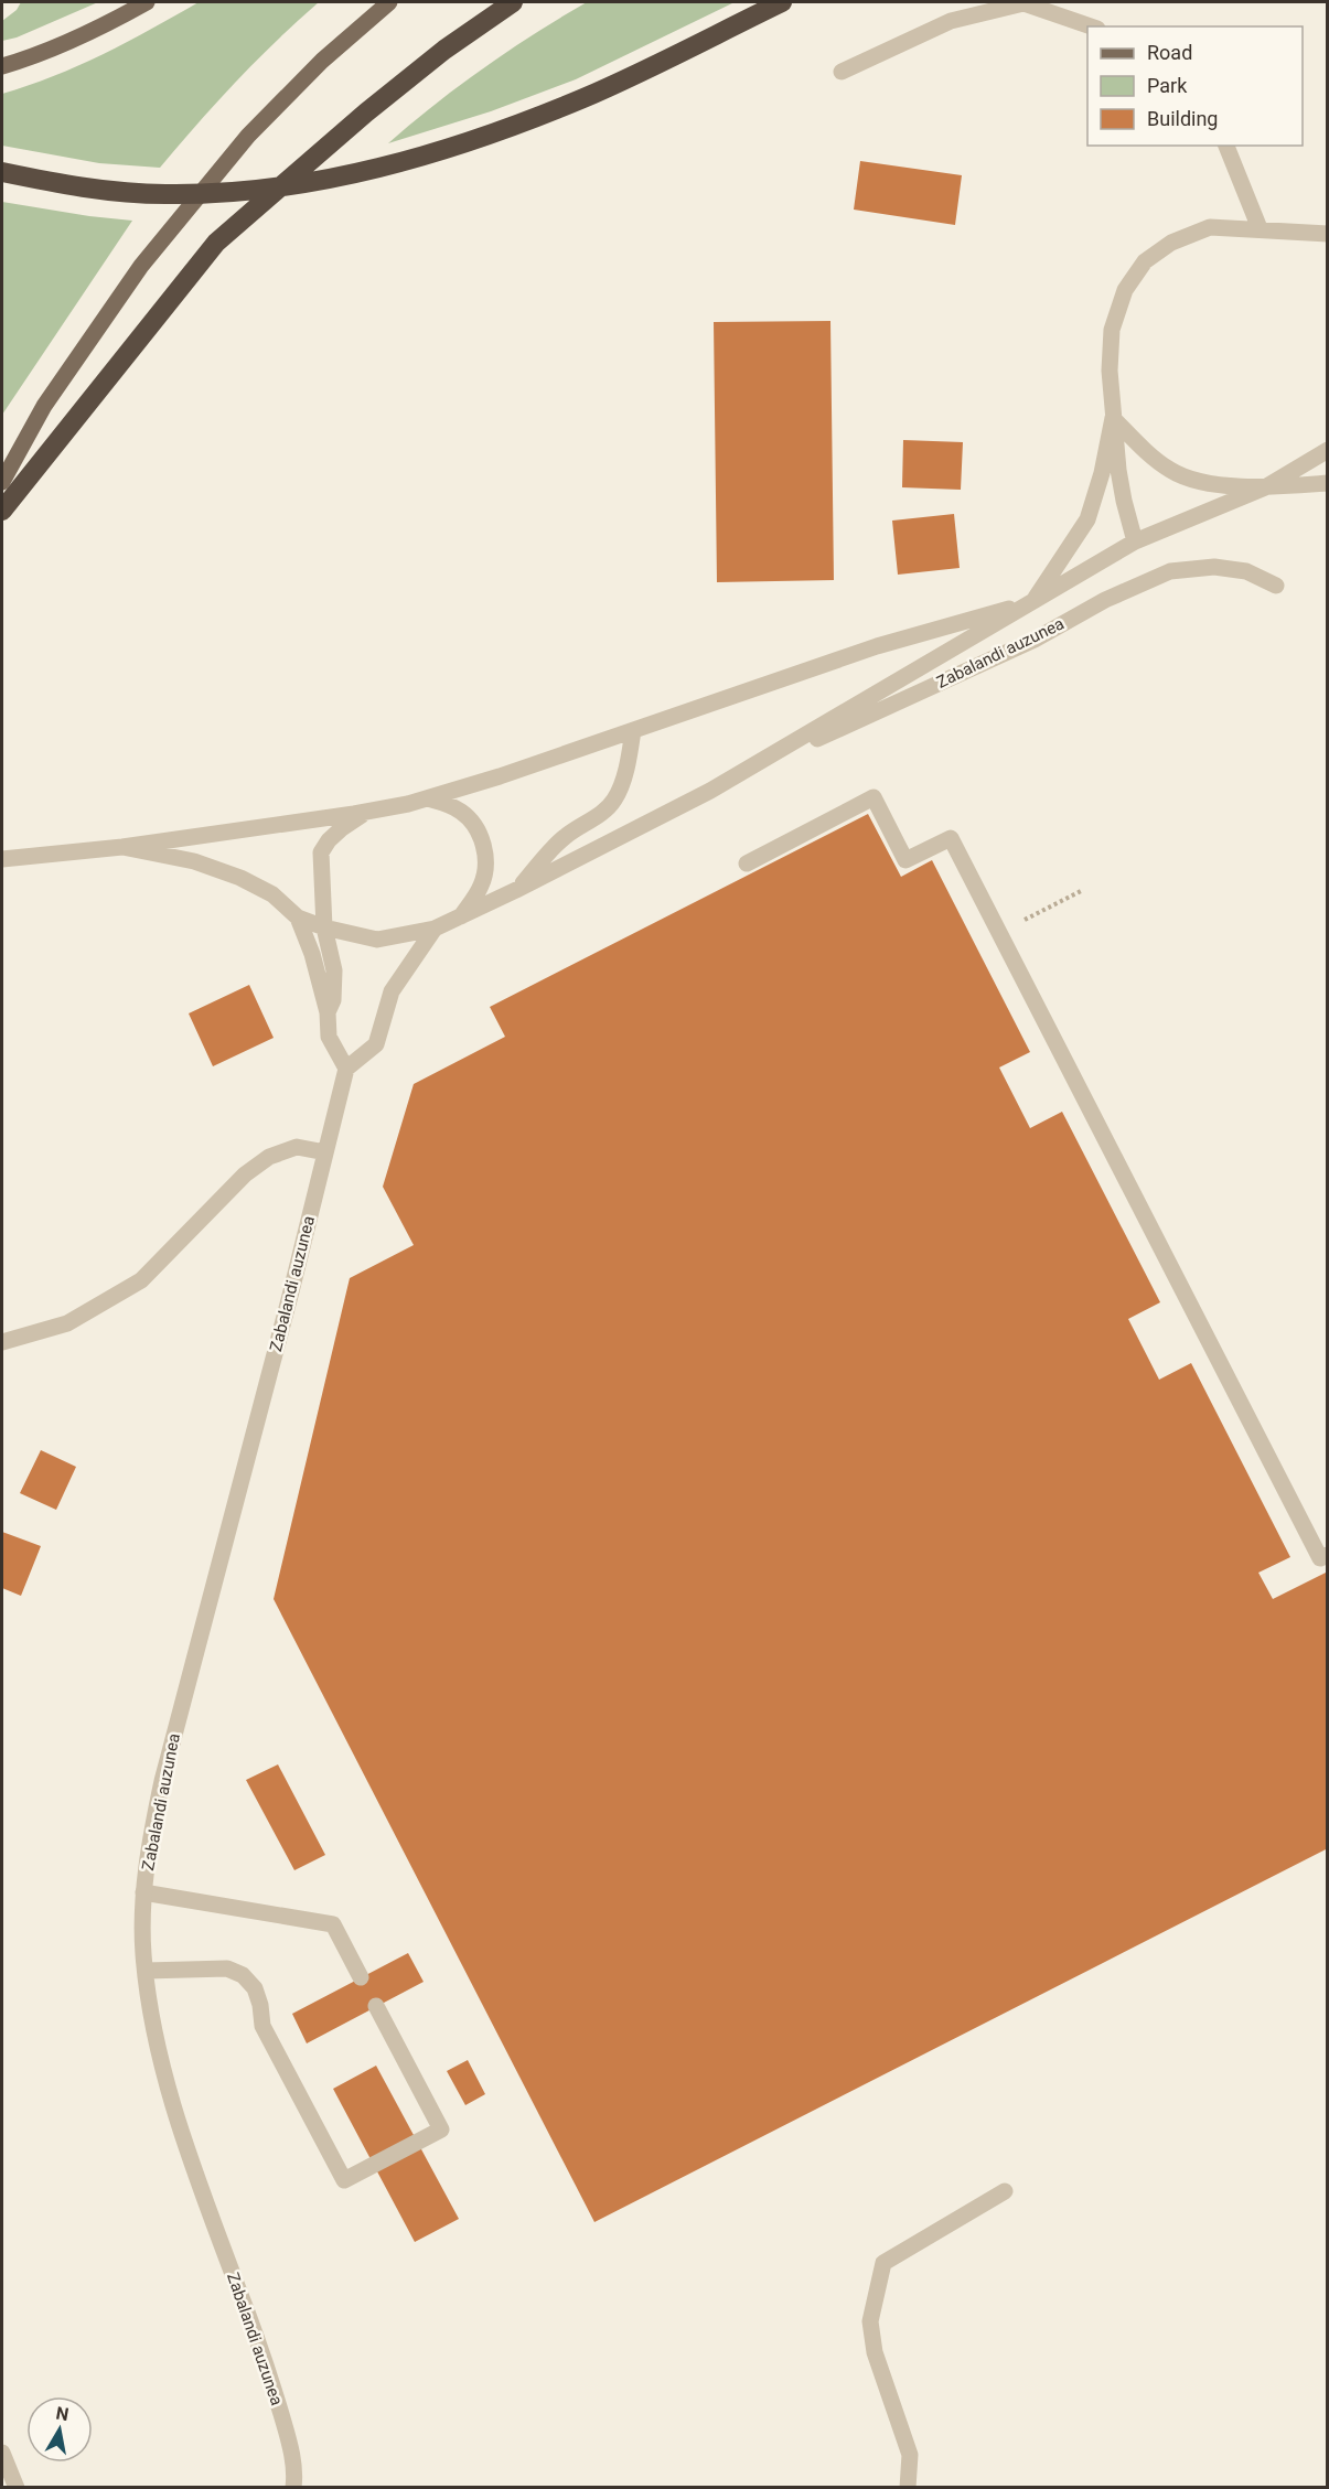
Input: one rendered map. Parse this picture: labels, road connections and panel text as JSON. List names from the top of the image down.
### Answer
{
  "streets": {
    "street": ["Zabalandi auzunea"]
  },
  "legend": ["Road", "Park", "Building"],
  "north": "top"
}
